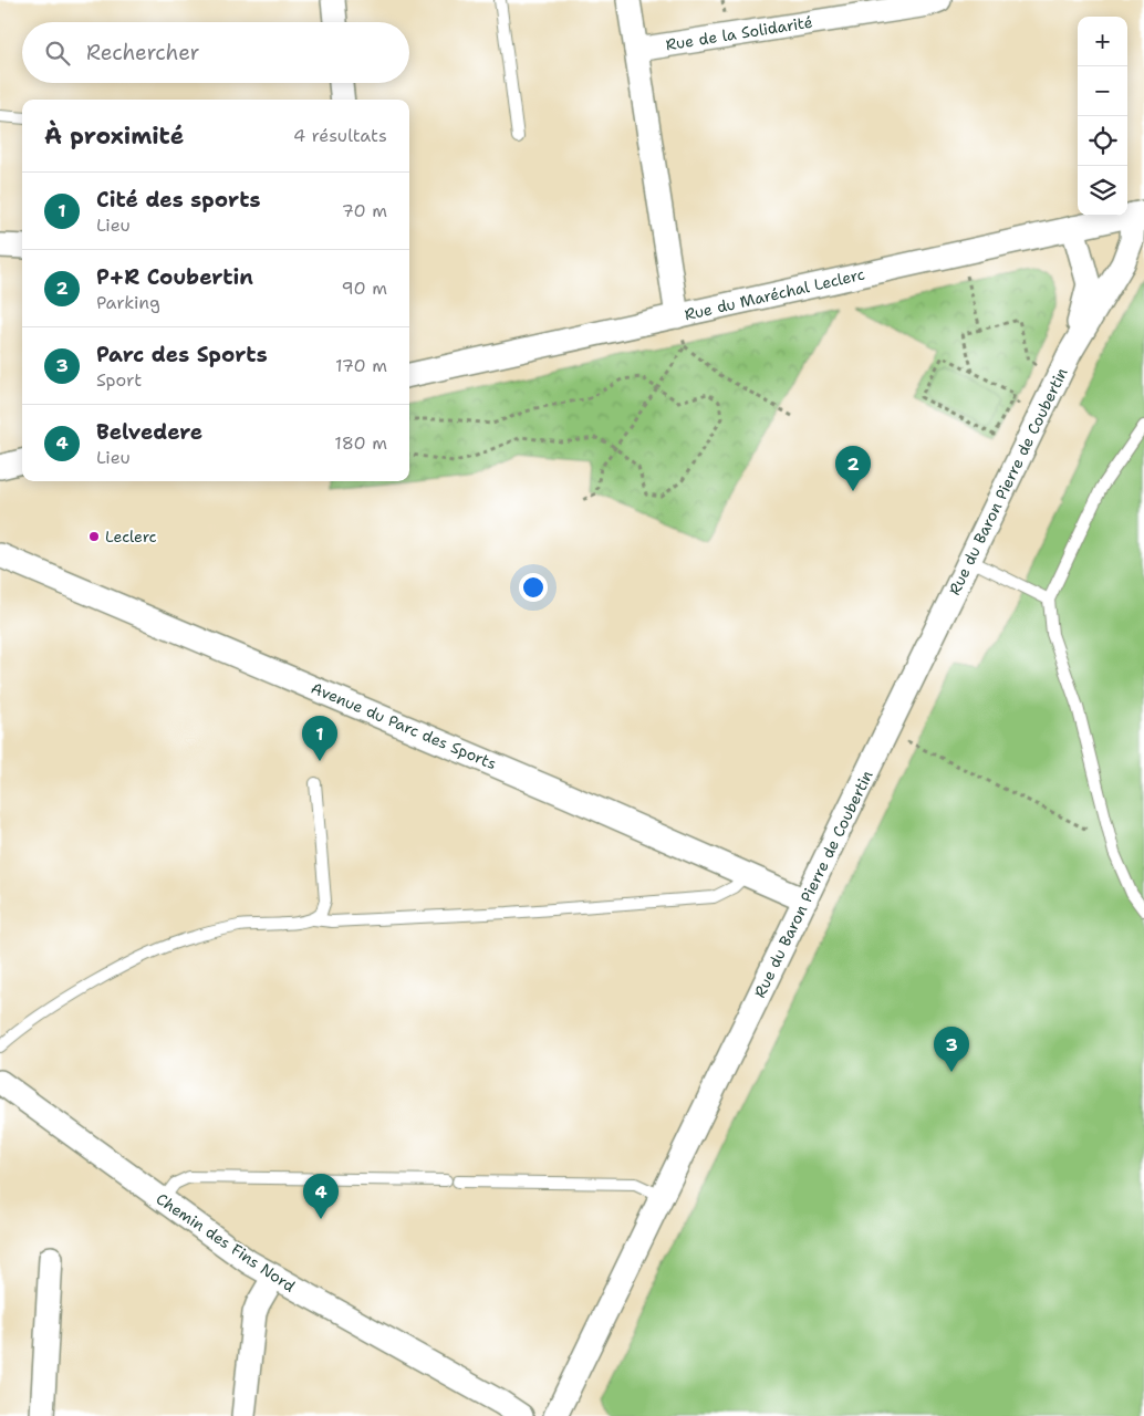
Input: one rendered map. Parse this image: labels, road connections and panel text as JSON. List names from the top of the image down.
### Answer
{
  "streets": {
    "street": [
      "Rue de la Solidarité",
      "Rue du Maréchal Leclerc",
      "Rue du Baron Pierre de Coubertin",
      "Avenue du Parc des Sports",
      "Chemin des Fins Nord"
    ]
  },
  "crossings": [
    ["Rue du Maréchal Leclerc", "Rue du Baron Pierre de Coubertin"],
    ["Rue du Baron Pierre de Coubertin", "Avenue du Parc des Sports"]
  ],
  "places": ["Leclerc"],
  "page": {
    "map_buttons": ["+", "−"],
    "search": "Rechercher",
    "heading": ["À proximité", "4 résultats"],
    "list": [
      {
        "mark": "1",
        "name": "Cité des sports",
        "note": "Lieu",
        "value": "70 m"
      },
      {
        "mark": "2",
        "name": "P+R Coubertin",
        "note": "Parking",
        "value": "90 m"
      },
      {
        "mark": "3",
        "name": "Parc des Sports",
        "note": "Sport",
        "value": "170 m"
      },
      {
        "mark": "4",
        "name": "Belvedere",
        "note": "Lieu",
        "value": "180 m"
      }
    ],
    "pins": [
      "2",
      "1",
      "3",
      "4"
    ]
  }
}
